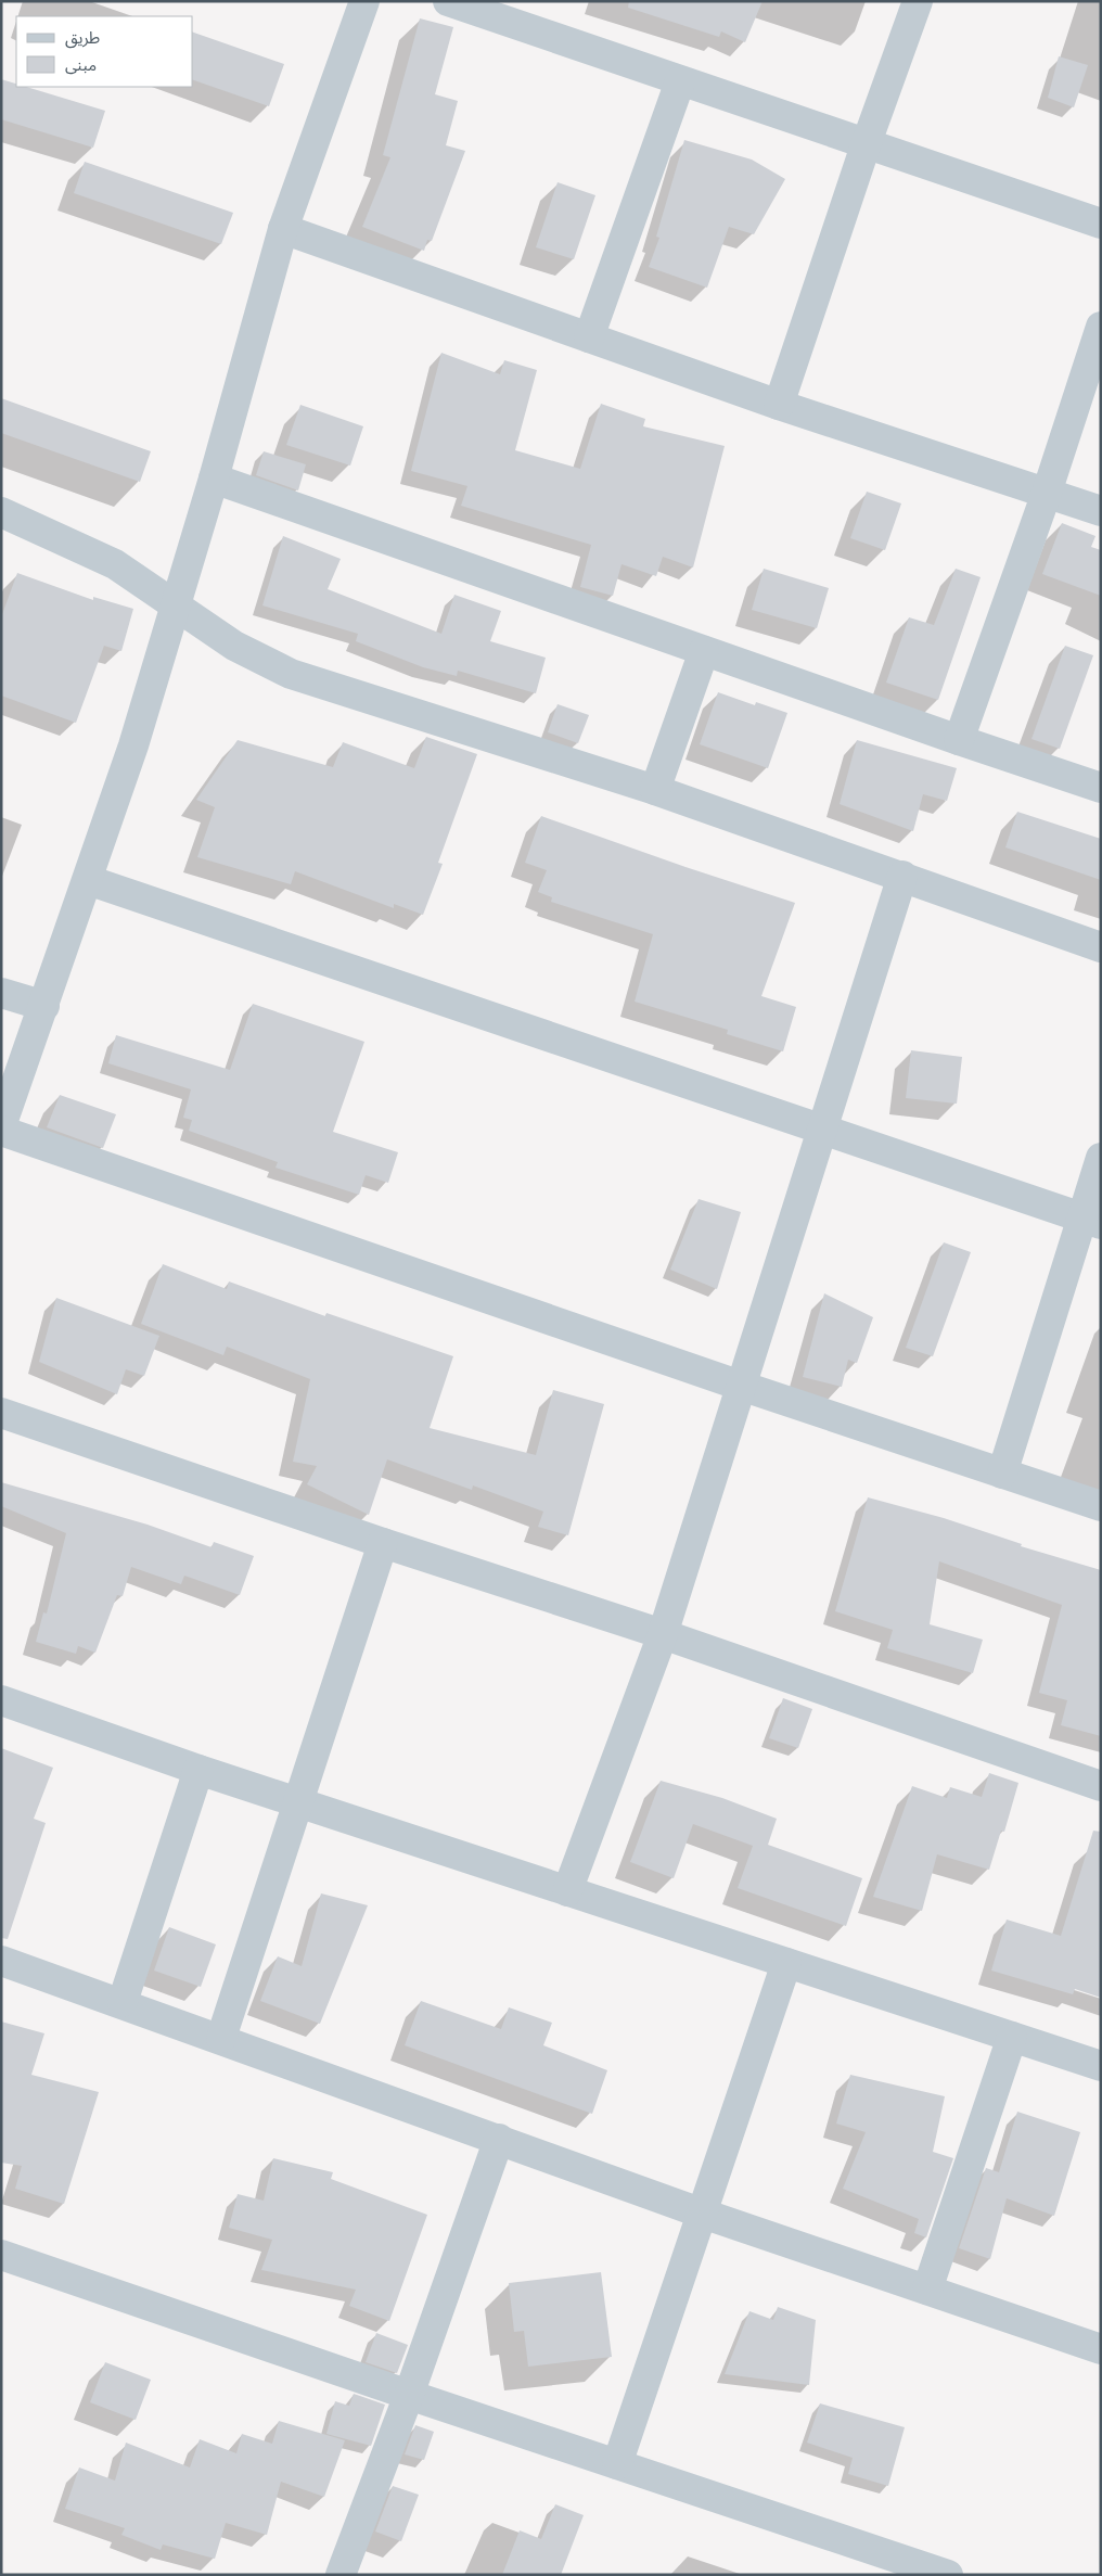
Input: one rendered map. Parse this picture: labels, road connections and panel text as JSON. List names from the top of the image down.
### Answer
{
  "legend": ["طريق", "مبنى"]
}
